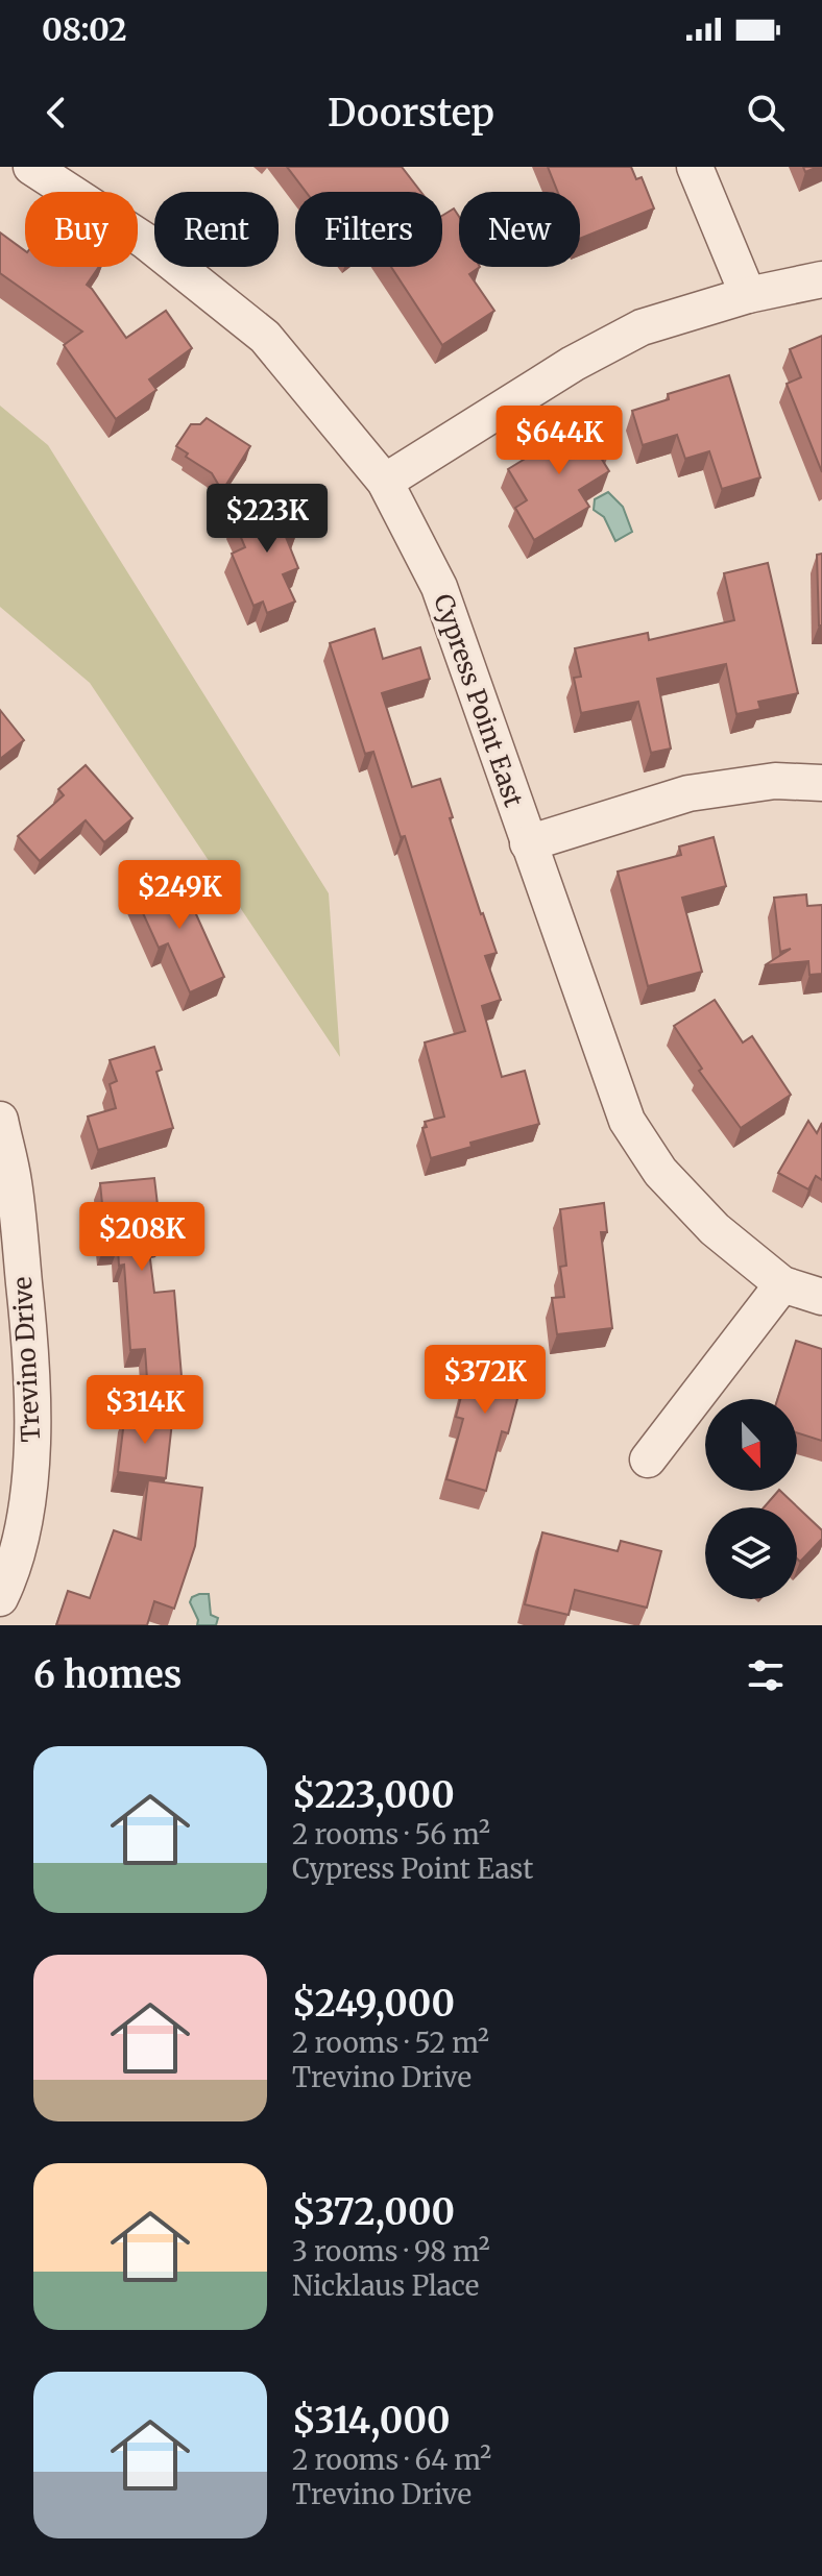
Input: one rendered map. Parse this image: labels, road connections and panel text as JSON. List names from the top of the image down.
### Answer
{
  "streets": {
    "street": ["Cypress Point East", "Trevino Drive"]
  },
  "north": "bottom",
  "page": {
    "status": "08:02",
    "header": "Doorstep",
    "chip": [
      "Buy",
      "Rent",
      "Filters",
      "New"
    ],
    "price": [
      "$644K",
      "$223K",
      "$249K",
      "$208K",
      "$372K",
      "$314K"
    ],
    "heading": "6 homes",
    "list": [
      {
        "name": "$223,000",
        "note": "2 rooms · 56 m² · Cypress Point East"
      },
      {
        "name": "$249,000",
        "note": "2 rooms · 52 m² · Trevino Drive"
      },
      {
        "name": "$372,000",
        "note": "3 rooms · 98 m² · Nicklaus Place"
      },
      {
        "name": "$314,000",
        "note": "2 rooms · 64 m² · Trevino Drive"
      }
    ]
  }
}
